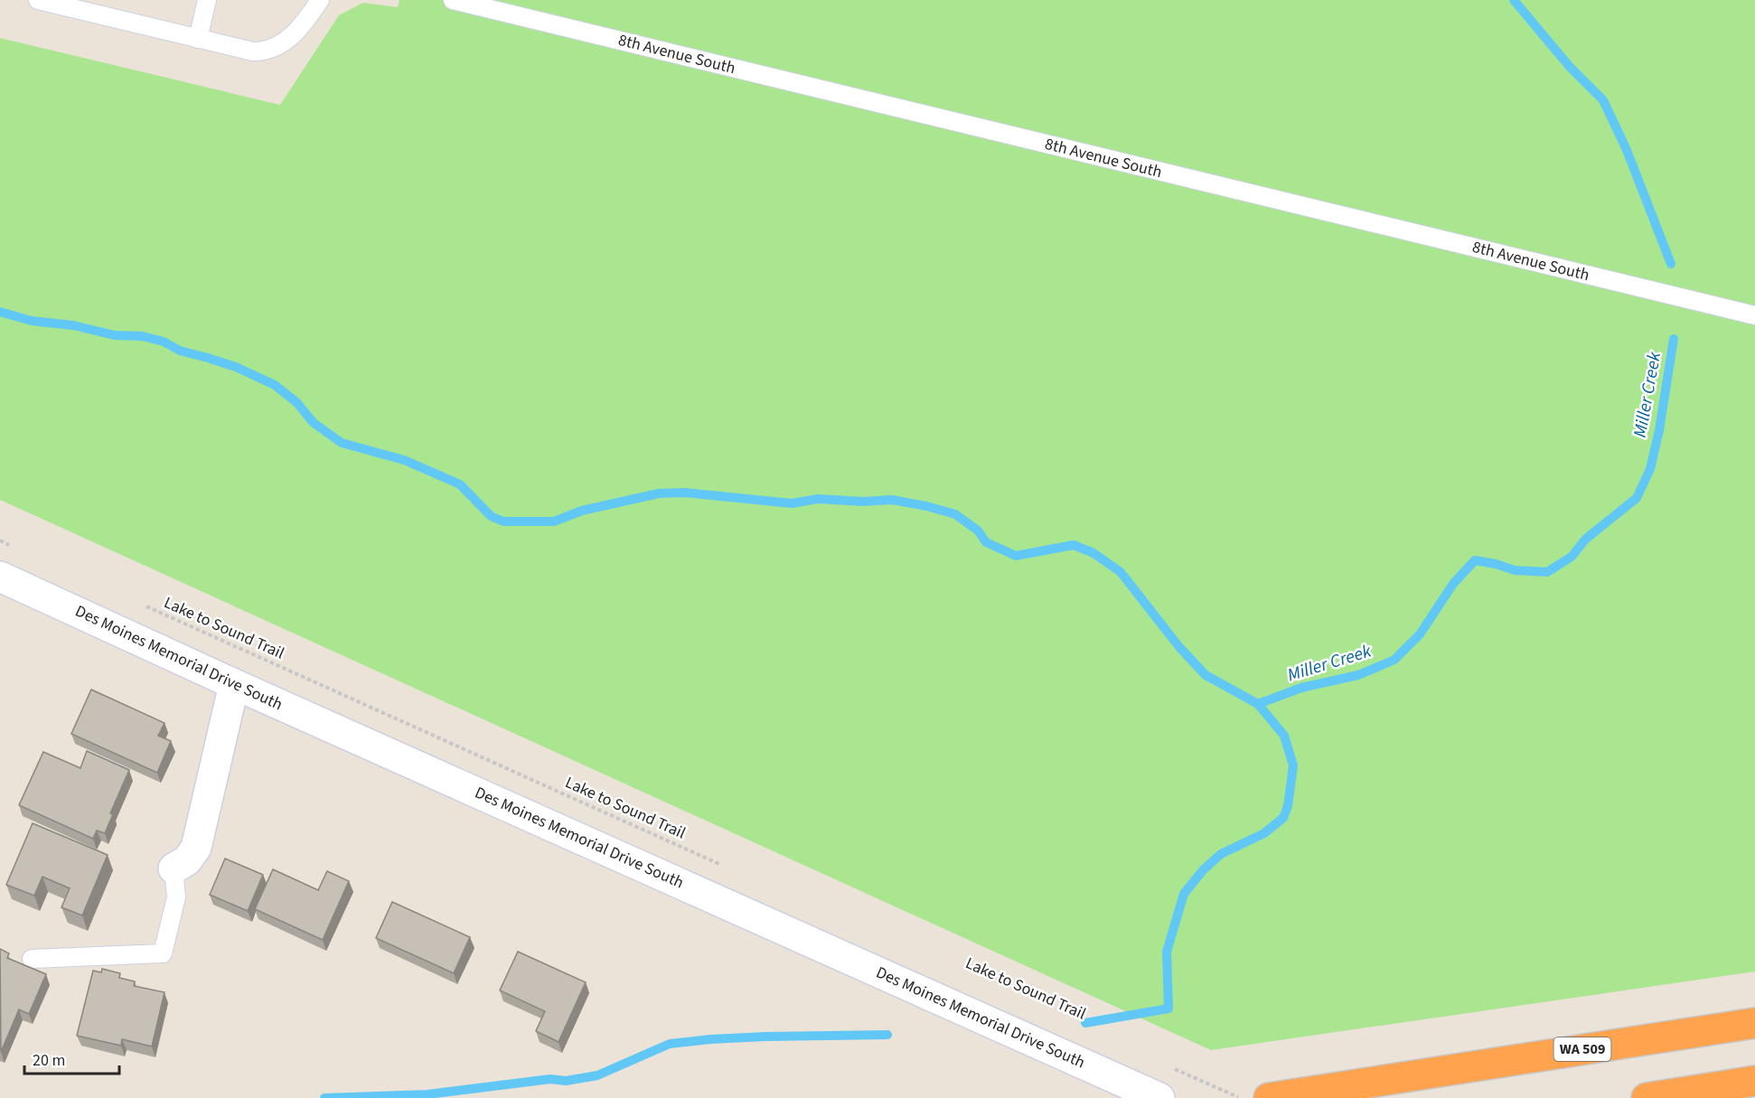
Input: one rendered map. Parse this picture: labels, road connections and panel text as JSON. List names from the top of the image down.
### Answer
{
  "streets": {
    "highway": ["WA 509"],
    "main road": ["Des Moines Memorial Drive South"],
    "lane": ["8th Avenue South"],
    "path": ["Lake to Sound Trail"]
  },
  "water": ["Miller Creek"],
  "scale_bar": "20 m"
}
